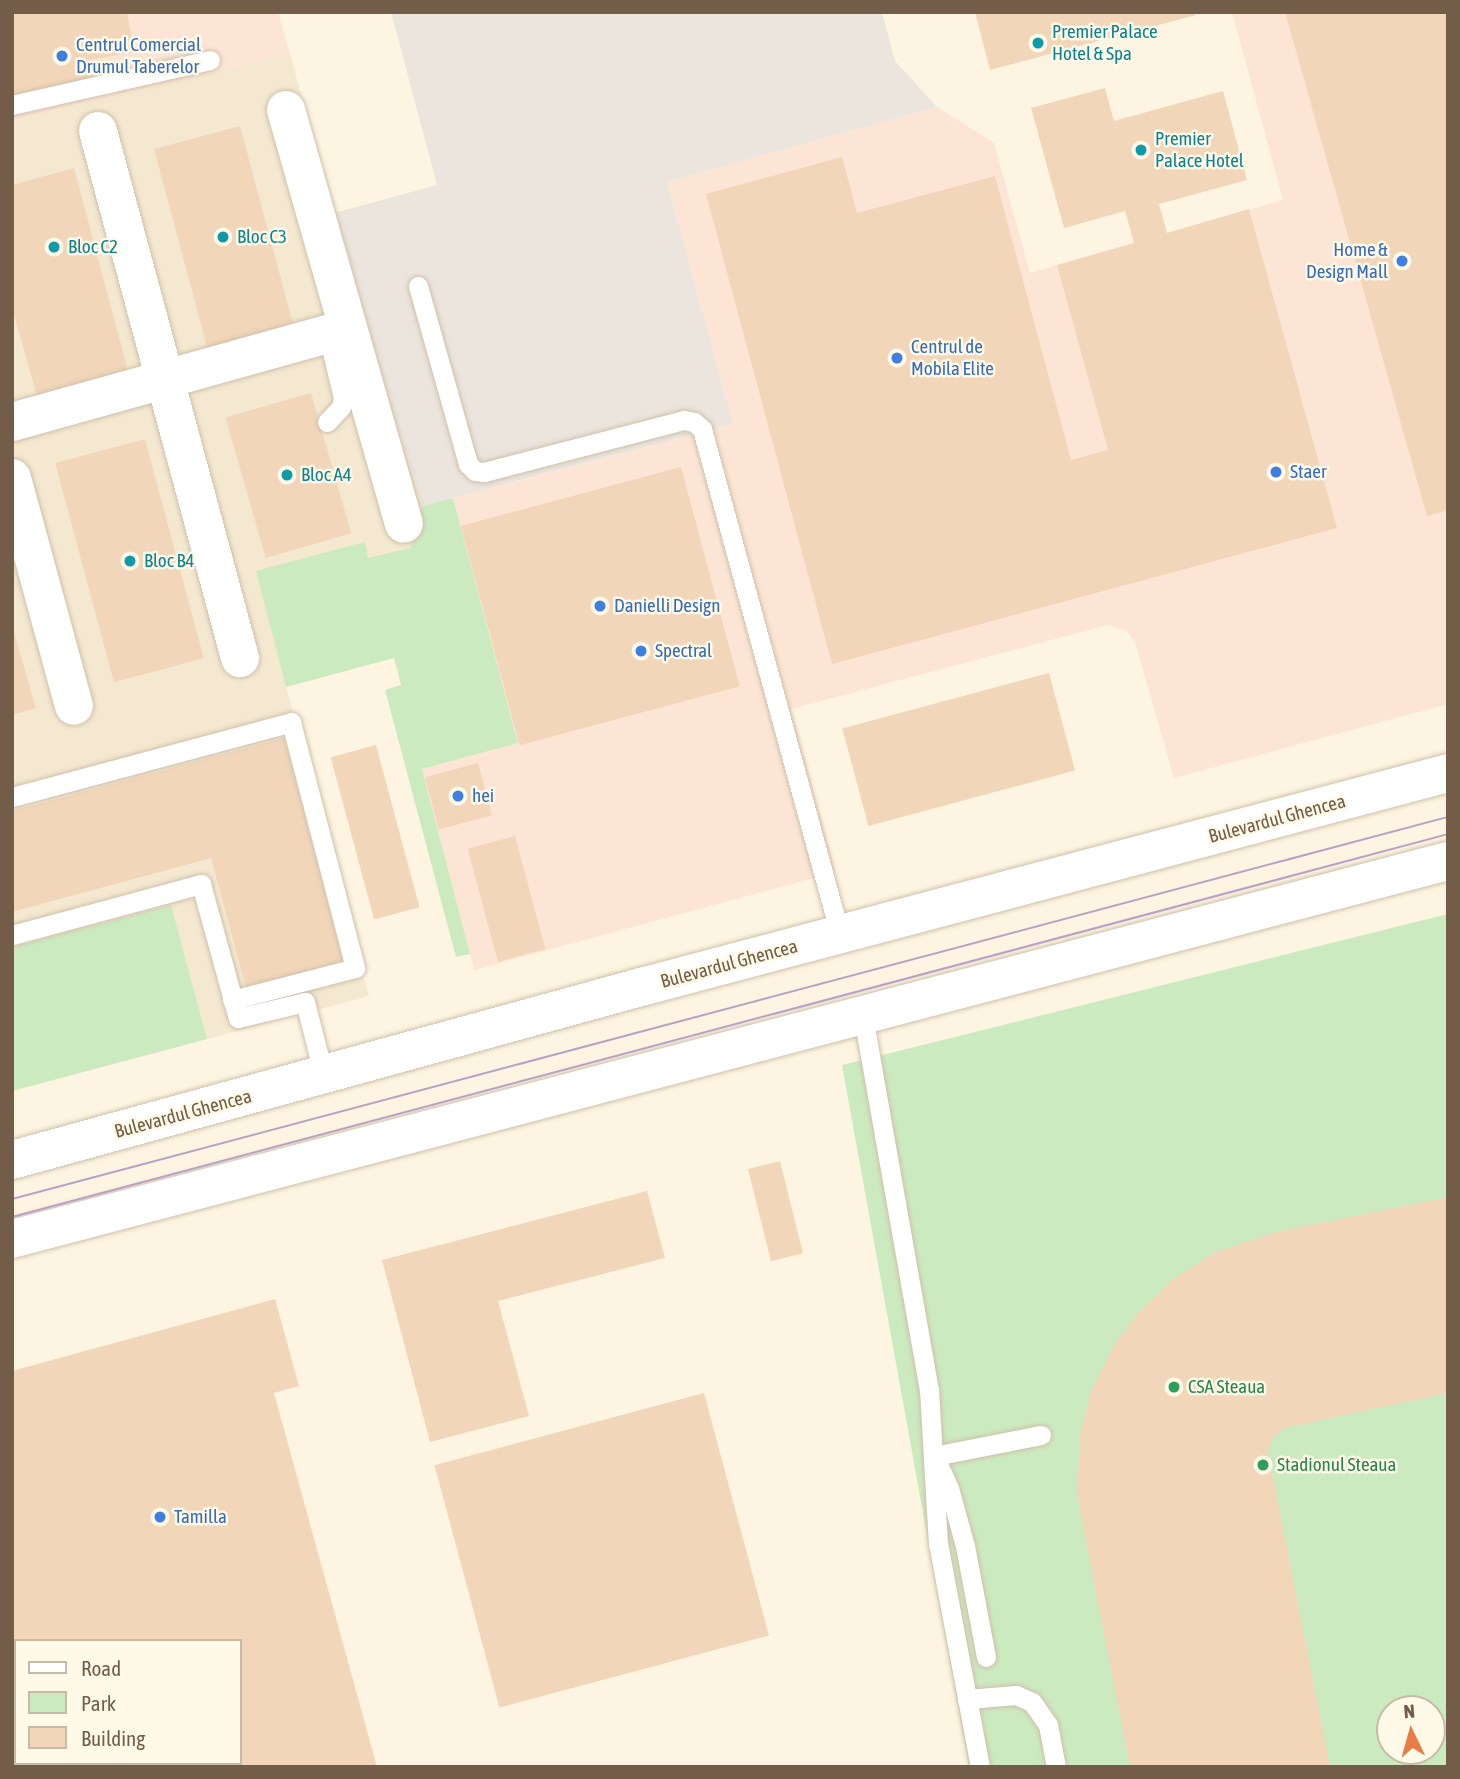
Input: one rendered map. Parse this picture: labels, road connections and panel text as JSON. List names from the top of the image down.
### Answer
{
  "streets": {
    "main road": ["Bulevardul Ghencea"]
  },
  "places": [
    "Premier Palace Hotel & Spa",
    "Centrul Comercial Drumul Taberelor",
    "Premier Palace Hotel",
    "Bloc C3",
    "Bloc C2",
    "Home & Design Mall",
    "Centrul de Mobila Elite",
    "Staer",
    "Bloc A4",
    "Bloc B4",
    "Danielli Design",
    "Spectral",
    "hei",
    "CSA Steaua",
    "Stadionul Steaua",
    "Tamilla"
  ],
  "legend": ["Road", "Park", "Building"],
  "north": "top"
}
